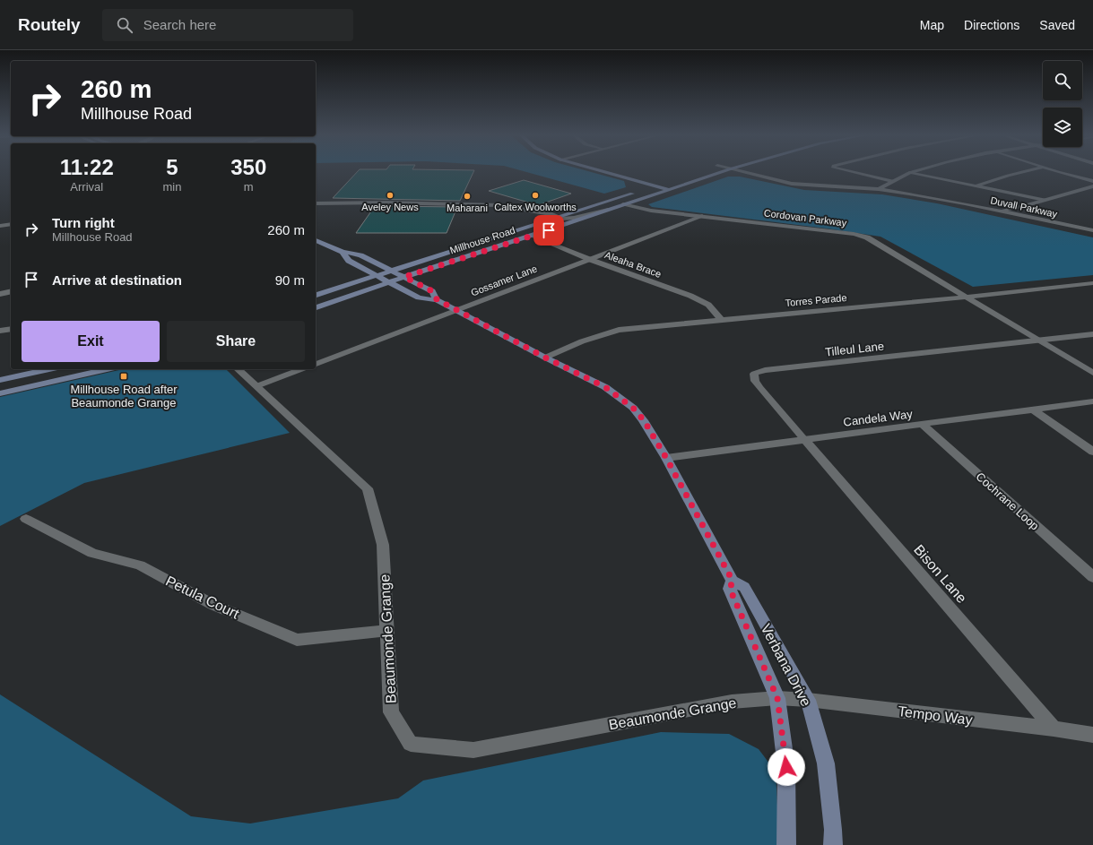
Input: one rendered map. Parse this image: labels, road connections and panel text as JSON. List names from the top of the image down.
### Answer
{
  "streets": {
    "main road": ["Millhouse Road", "Verbana Drive"],
    "street": [
      "Duvall Parkway",
      "Cordovan Parkway",
      "Aleaha Brace",
      "Torres Parade",
      "Candela Way",
      "Cochrane Loop",
      "Bison Lane",
      "Petula Court",
      "Beaumonde Grange",
      "Tempo Way"
    ],
    "lane": ["Gossamer Lane", "Tilleul Lane"]
  },
  "crossings": [
    ["Cordovan Parkway", "Millhouse Road"],
    ["Cordovan Parkway", "Gossamer Lane"],
    ["Cordovan Parkway", "Torres Parade"],
    ["Millhouse Road", "Aleaha Brace"],
    ["Millhouse Road", "Verbana Drive"],
    ["Aleaha Brace", "Gossamer Lane"],
    ["Aleaha Brace", "Torres Parade"],
    ["Gossamer Lane", "Verbana Drive"],
    ["Torres Parade", "Verbana Drive"],
    ["Tilleul Lane", "Candela Way"],
    ["Tilleul Lane", "Bison Lane"],
    ["Candela Way", "Cochrane Loop"],
    ["Candela Way", "Bison Lane"],
    ["Candela Way", "Verbana Drive"],
    ["Bison Lane", "Tempo Way"],
    ["Petula Court", "Beaumonde Grange"],
    ["Beaumonde Grange", "Verbana Drive"],
    ["Beaumonde Grange", "Tempo Way"],
    ["Verbana Drive", "Tempo Way"]
  ],
  "places": {
    "other": ["Aveley News", "Caltex Woolworths", "Maharani"],
    "transit": ["Millhouse Road after Beaumonde Grange"]
  },
  "page": {
    "header": "Routely",
    "search": "Search here",
    "nav": ["Map", "Directions", "Saved"],
    "turn": ["260 m", "Millhouse Road"],
    "eta": [
      "11:22",
      "Arrival",
      "5",
      "min",
      "350",
      "m"
    ],
    "list": [
      {
        "name": "Turn right",
        "note": "Millhouse Road",
        "value": "260 m"
      },
      {
        "name": "Arrive at destination",
        "value": "90 m"
      }
    ],
    "buttons": ["Exit", "Share"]
  }
}
